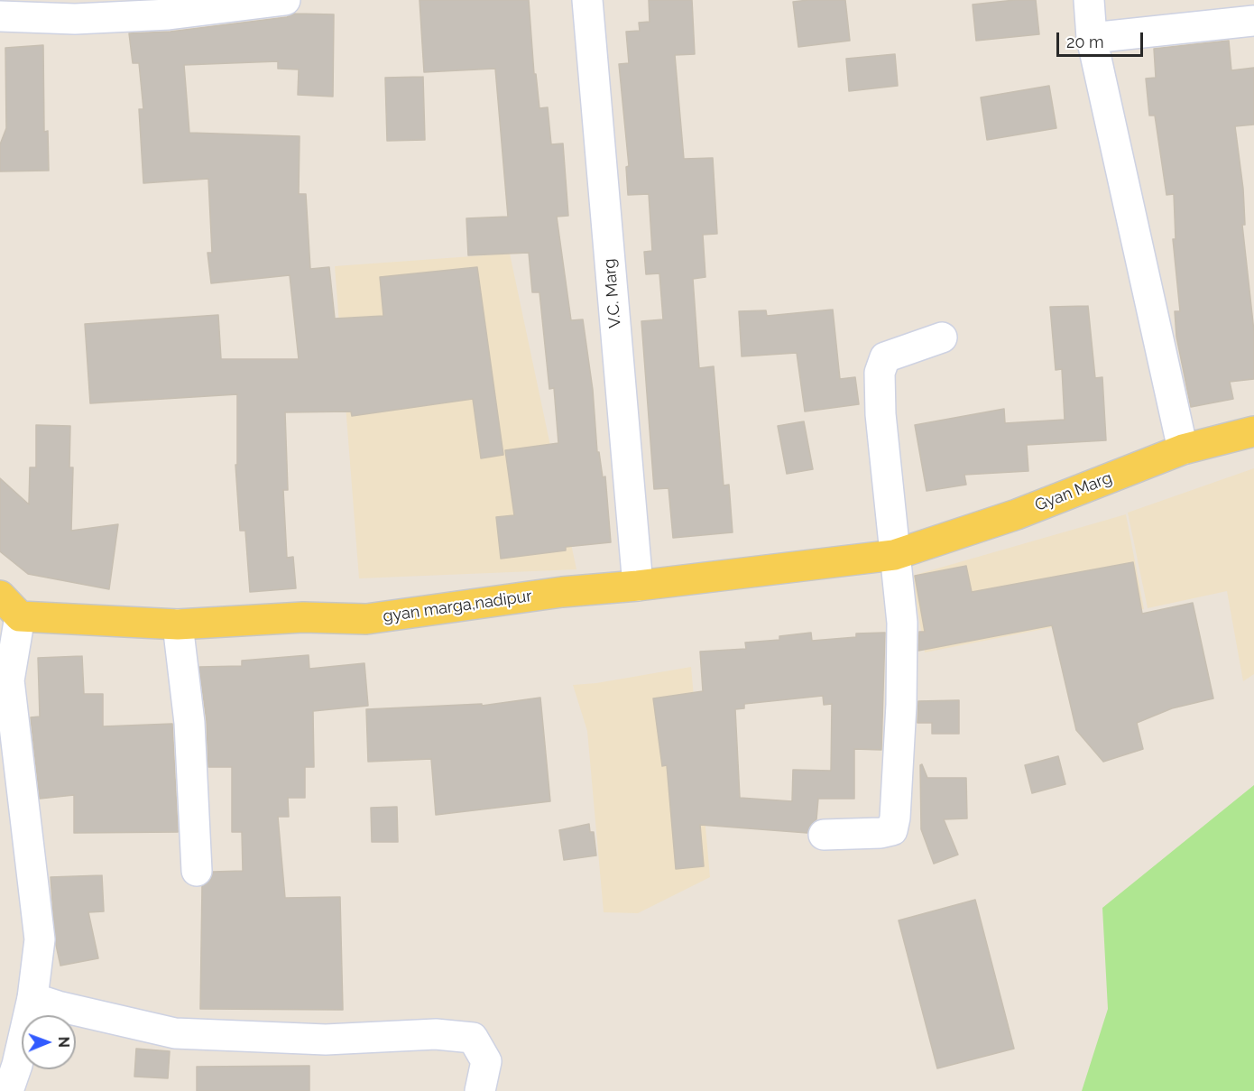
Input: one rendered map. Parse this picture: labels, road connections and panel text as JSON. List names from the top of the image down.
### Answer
{
  "streets": {
    "main road": ["Gyan Marg", "gyan marga,nadipur"],
    "street": ["V.C. Marg"]
  },
  "crossings": [
    ["V.C. Marg", "gyan marga,nadipur"],
    ["Gyan Marg", "gyan marga,nadipur"]
  ],
  "scale_bar": "20 m",
  "north": "right"
}
